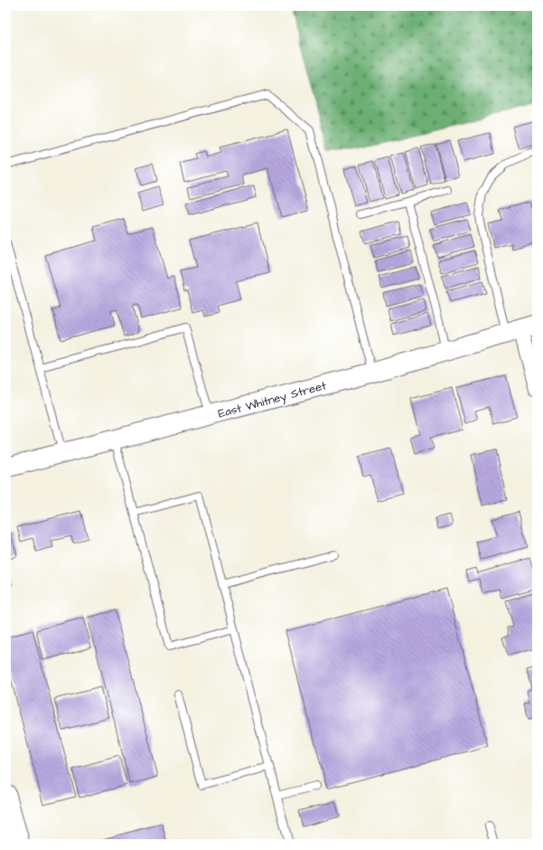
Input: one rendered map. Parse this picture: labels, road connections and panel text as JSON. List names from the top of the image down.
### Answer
{
  "streets": {
    "street": ["East Whitney Street"]
  }
}
